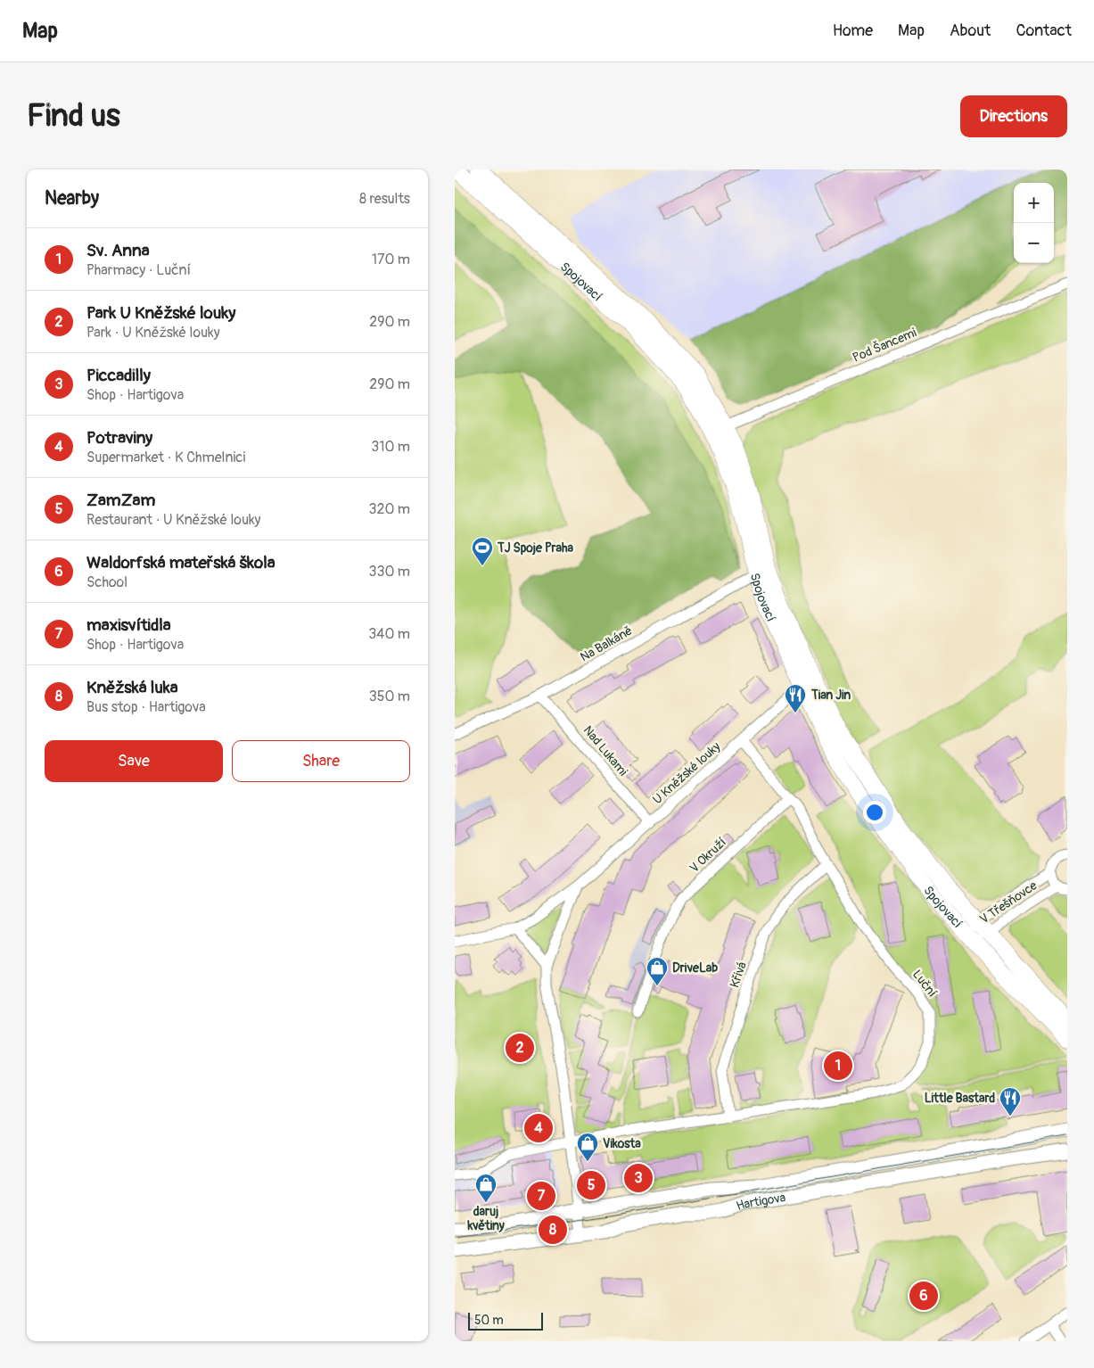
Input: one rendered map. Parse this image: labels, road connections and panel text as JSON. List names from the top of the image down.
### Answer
{
  "streets": {
    "main road": ["Spojovací", "Hartigova"],
    "street": [
      "Pod Šancemi",
      "Na Balkáně",
      "Nad Lukami",
      "U Kněžské louky",
      "V Okruží",
      "V Třešňovce",
      "Křivá",
      "Luční"
    ]
  },
  "crossings": [
    ["Spojovací", "Pod Šancemi"],
    ["Spojovací", "Na Balkáně"],
    ["Spojovací", "U Kněžské louky"],
    ["Spojovací", "V Třešňovce"],
    ["Na Balkáně", "Nad Lukami"],
    ["Nad Lukami", "U Kněžské louky"],
    ["U Kněžské louky", "Luční"],
    ["U Kněžské louky", "Hartigova"],
    ["V Okruží", "Luční"],
    ["Křivá", "Luční"]
  ],
  "places": {
    "sports": ["TJ Spoje Praha"],
    "restaurant": ["Tian Jin", "Little Bastard"],
    "shop": ["DriveLab", "Vikosta", "daruj květiny"]
  },
  "scale_bar": "50 m",
  "page": {
    "header": "Map",
    "nav": [
      "Home",
      "Map",
      "About",
      "Contact"
    ],
    "buttons": [
      "Directions",
      ["Save", "Share"]
    ],
    "title": "Find us",
    "heading": ["Nearby", "8 results"],
    "map_buttons": ["+", "−"],
    "list": [
      {
        "mark": "1",
        "name": "Sv. Anna",
        "note": "Pharmacy · Luční",
        "value": "170 m"
      },
      {
        "mark": "2",
        "name": "Park U Kněžské louky",
        "note": "Park · U Kněžské louky",
        "value": "290 m"
      },
      {
        "mark": "3",
        "name": "Piccadilly",
        "note": "Shop · Hartigova",
        "value": "290 m"
      },
      {
        "mark": "4",
        "name": "Potraviny",
        "note": "Supermarket · K Chmelnici",
        "value": "310 m"
      },
      {
        "mark": "5",
        "name": "ZamZam",
        "note": "Restaurant · U Kněžské louky",
        "value": "320 m"
      },
      {
        "mark": "6",
        "name": "Waldorfská mateřská škola",
        "note": "School",
        "value": "330 m"
      },
      {
        "mark": "7",
        "name": "maxisvítidla",
        "note": "Shop · Hartigova",
        "value": "340 m"
      },
      {
        "mark": "8",
        "name": "Kněžská luka",
        "note": "Bus stop · Hartigova",
        "value": "350 m"
      }
    ],
    "pins": [
      "2",
      "1",
      "4",
      "3",
      "5",
      "7",
      "8",
      "6"
    ],
    "scale": "50 m"
  }
}
